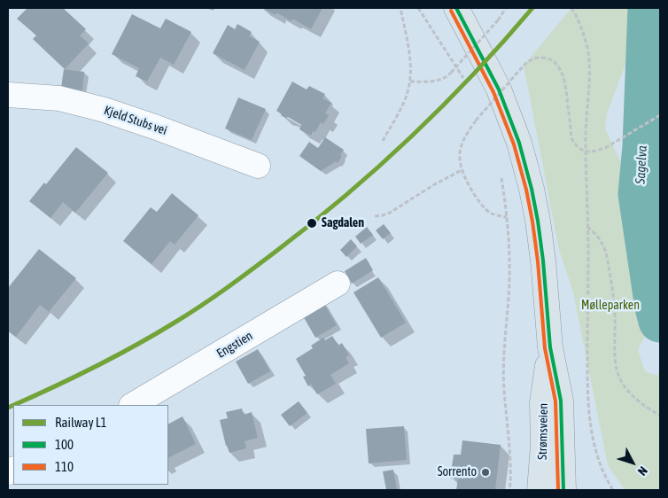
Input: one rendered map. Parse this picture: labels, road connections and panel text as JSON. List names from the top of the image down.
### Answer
{
  "streets": {
    "main road": ["Strømsveien"],
    "street": ["Kjeld Stubs vei", "Engstien"]
  },
  "water": ["Sagelva"],
  "parks": ["Mølleparken"],
  "places": ["Sagdalen", "Sorrento"],
  "lines": ["rail line L1", "transit line 100", "transit line 110"],
  "legend": ["Railway L1", "100", "110"],
  "north": "bottom right"
}
